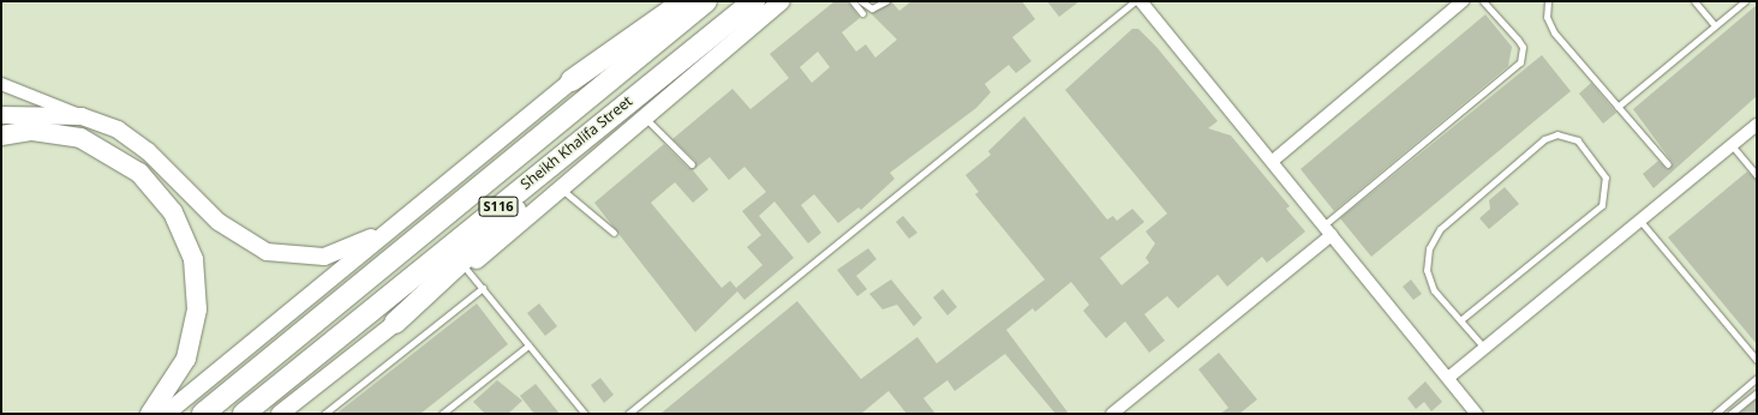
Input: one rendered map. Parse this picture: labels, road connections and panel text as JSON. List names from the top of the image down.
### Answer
{
  "streets": {
    "highway": ["Sheikh Khalifa Street", "S116"]
  }
}
